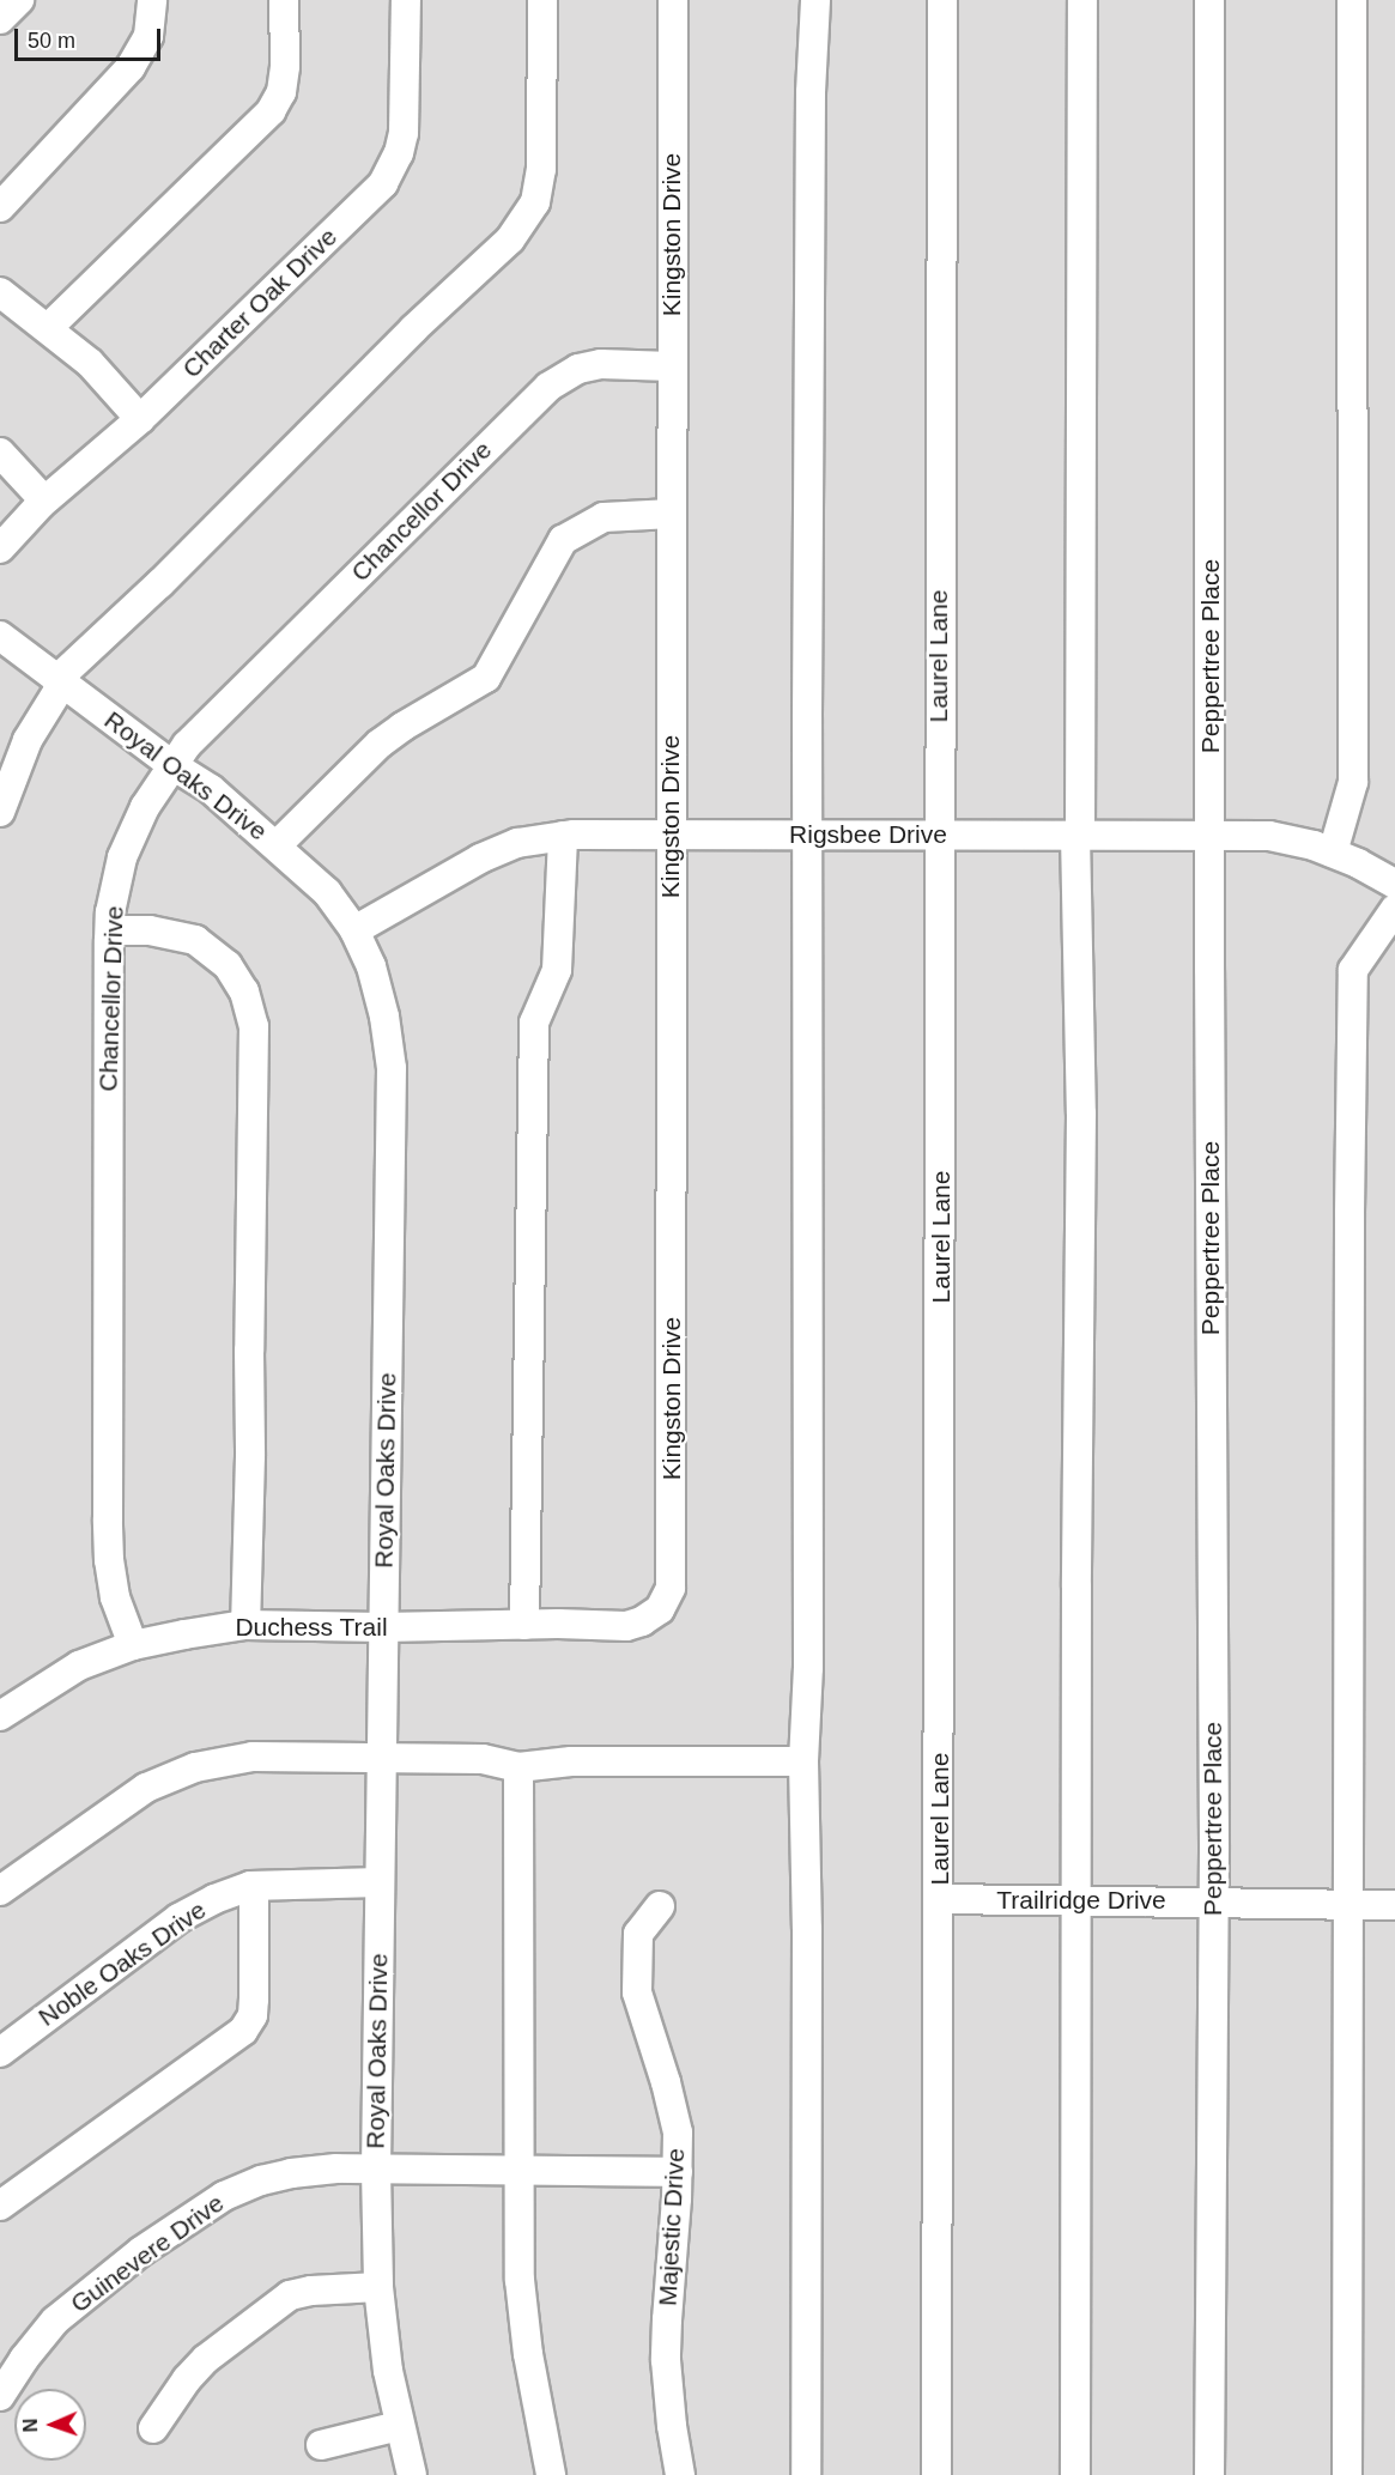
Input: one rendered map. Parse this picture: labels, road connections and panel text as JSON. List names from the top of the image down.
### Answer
{
  "streets": {
    "street": [
      "Kingston Drive",
      "Charter Oak Drive",
      "Chancellor Drive",
      "Laurel Lane",
      "Peppertree Place",
      "Royal Oaks Drive",
      "Rigsbee Drive",
      "Duchess Trail",
      "Trailridge Drive",
      "Noble Oaks Drive",
      "Majestic Drive",
      "Guinevere Drive"
    ]
  },
  "crossings": [
    ["Kingston Drive", "Chancellor Drive"],
    ["Kingston Drive", "Rigsbee Drive"],
    ["Kingston Drive", "Duchess Trail"],
    ["Chancellor Drive", "Royal Oaks Drive"],
    ["Chancellor Drive", "Duchess Trail"],
    ["Laurel Lane", "Rigsbee Drive"],
    ["Laurel Lane", "Trailridge Drive"],
    ["Peppertree Place", "Rigsbee Drive"],
    ["Peppertree Place", "Trailridge Drive"],
    ["Royal Oaks Drive", "Rigsbee Drive"],
    ["Royal Oaks Drive", "Duchess Trail"],
    ["Royal Oaks Drive", "Noble Oaks Drive"],
    ["Royal Oaks Drive", "Guinevere Drive"],
    ["Majestic Drive", "Guinevere Drive"]
  ],
  "scale_bar": "50 m",
  "north": "left"
}
